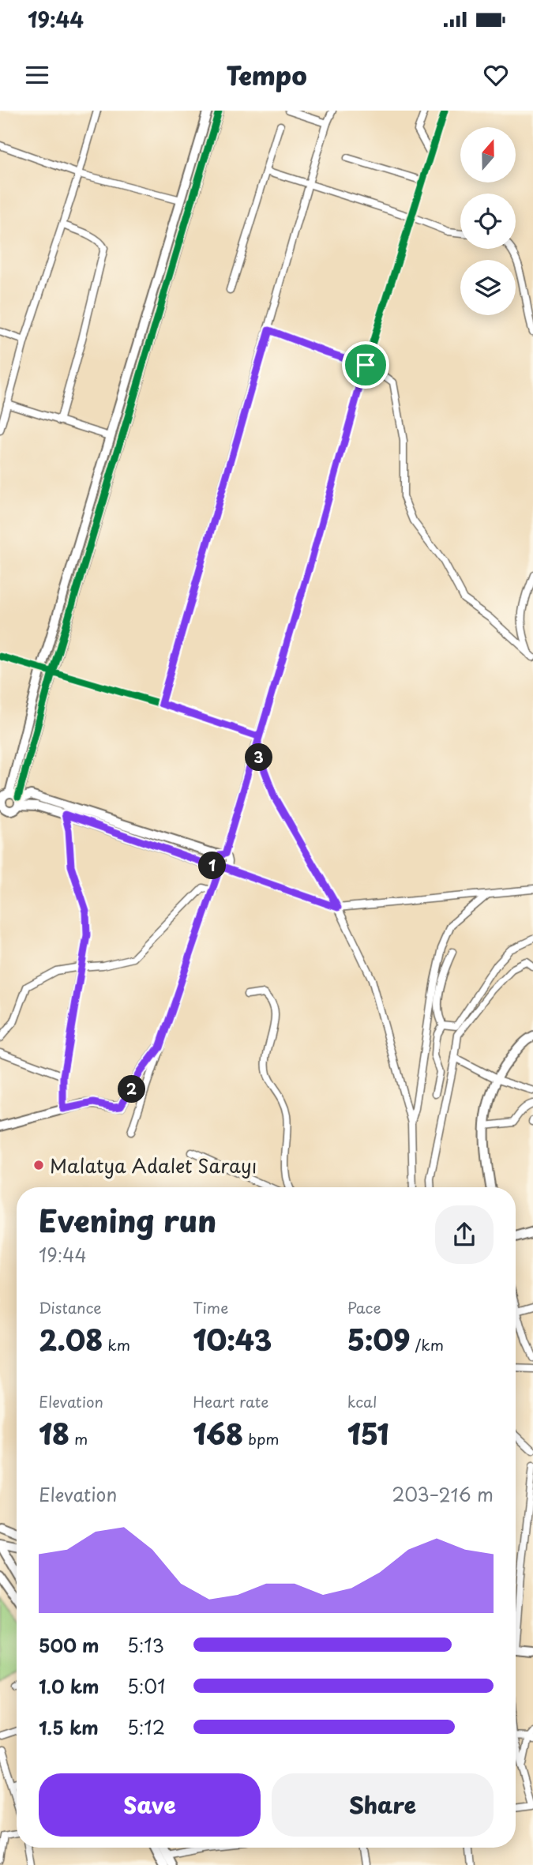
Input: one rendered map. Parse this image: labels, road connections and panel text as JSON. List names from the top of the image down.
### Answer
{
  "places": ["Malatya Adalet Sarayı"],
  "north": "top",
  "page": {
    "status": "19:44",
    "header": "Tempo",
    "pins": ["3", "1", "2"],
    "heading": ["Evening run", "19:44"],
    "stats": [
      ["Distance", "2.08 km"],
      ["Time", "10:43"],
      ["Pace", "5:09 /km"],
      ["Elevation", "18 m"],
      ["Heart rate", "168 bpm"],
      ["kcal", "151"]
    ],
    "chart": ["Elevation", "203–216 m"],
    "list": [
      {
        "name": "500 m",
        "note": "5:13"
      },
      {
        "name": "1.0 km",
        "note": "5:01"
      },
      {
        "name": "1.5 km",
        "note": "5:12"
      }
    ],
    "buttons": ["Save", "Share"]
  }
}
